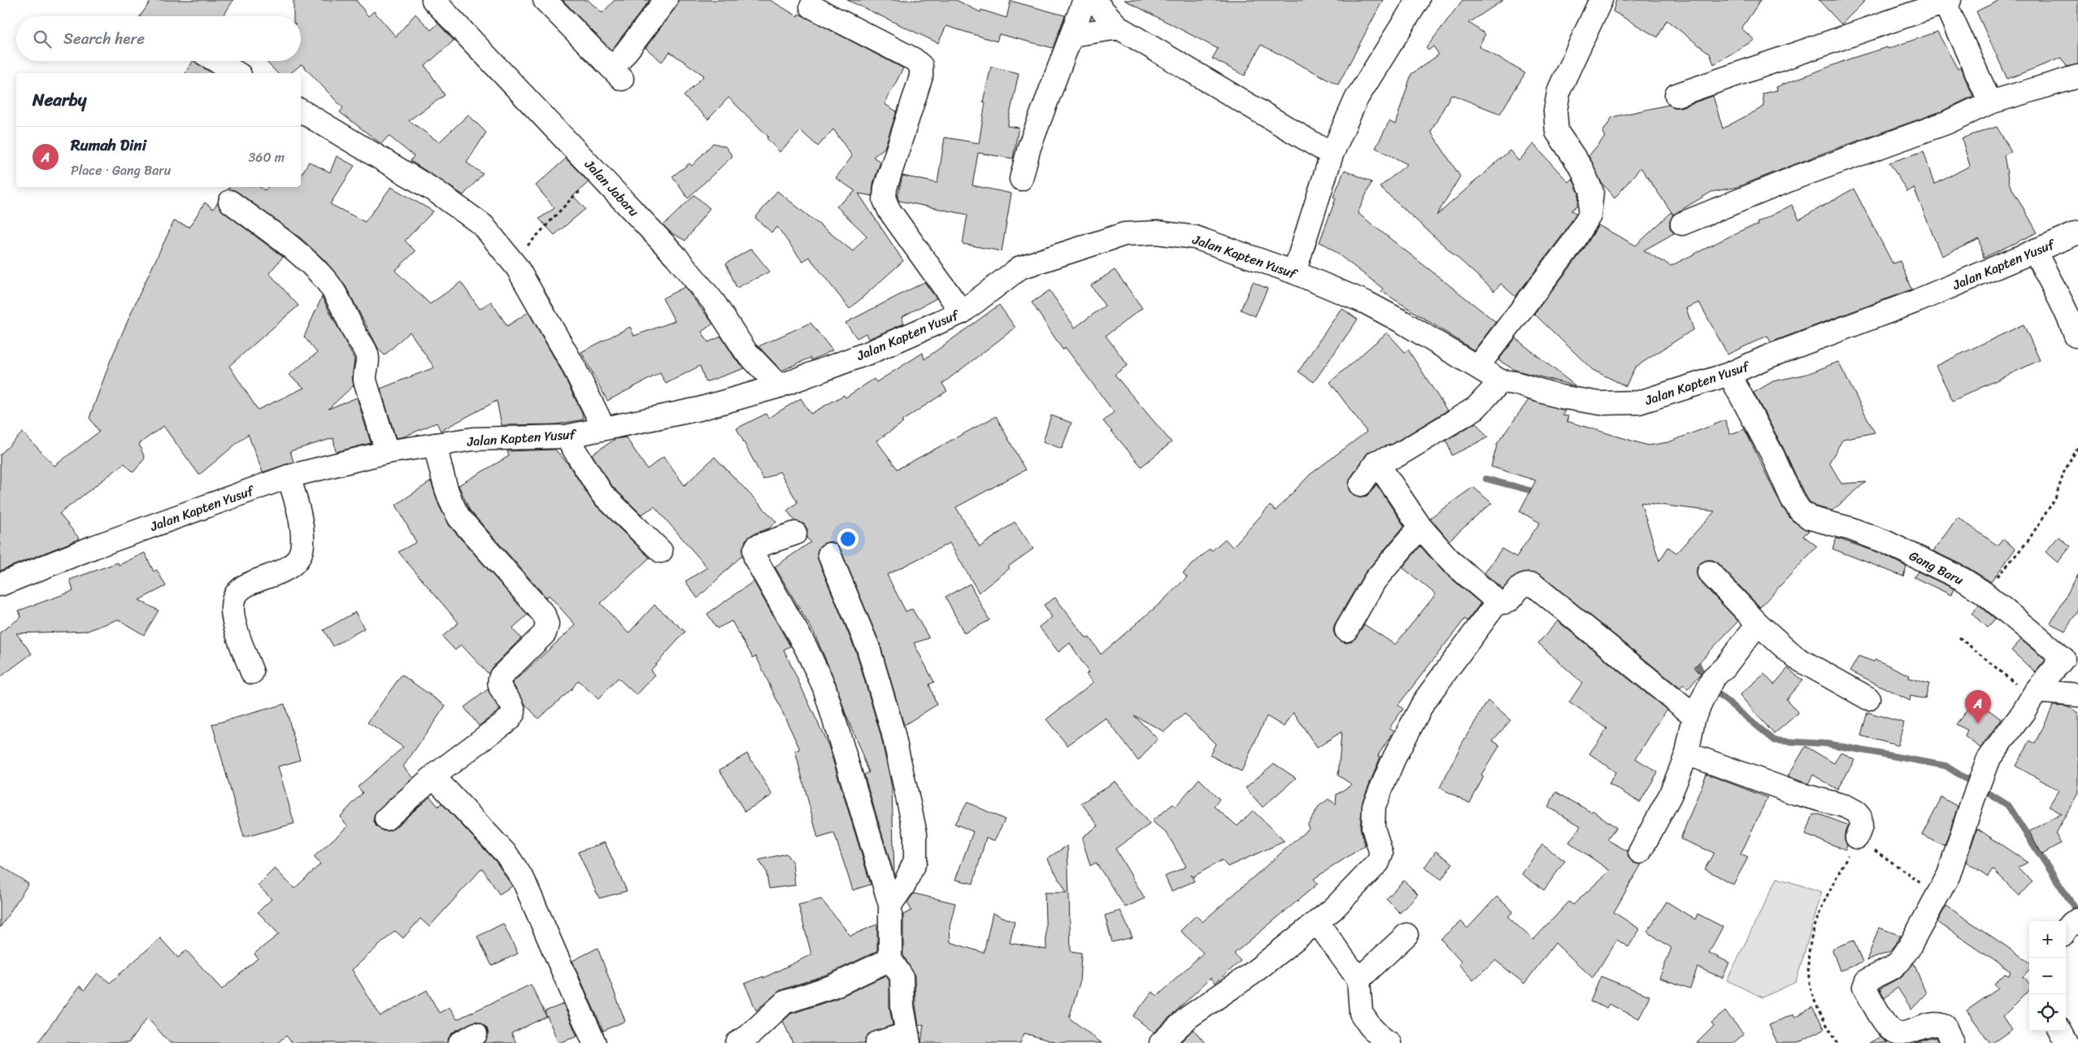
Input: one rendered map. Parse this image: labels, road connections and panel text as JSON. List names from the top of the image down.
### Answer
{
  "streets": {
    "street": ["Jalan Jabaru", "Jalan Kapten Yusuf", "Gang Baru"]
  },
  "crossings": [
    ["Jalan Jabaru", "Jalan Kapten Yusuf"],
    ["Jalan Kapten Yusuf", "Gang Baru"]
  ],
  "page": {
    "search": "Search here",
    "heading": "Nearby",
    "list": [
      {
        "mark": "A",
        "name": "Rumah Dini",
        "note": "Place · Gang Baru",
        "value": "360 m"
      }
    ],
    "pins": "A",
    "map_buttons": ["+", "−"]
  }
}
